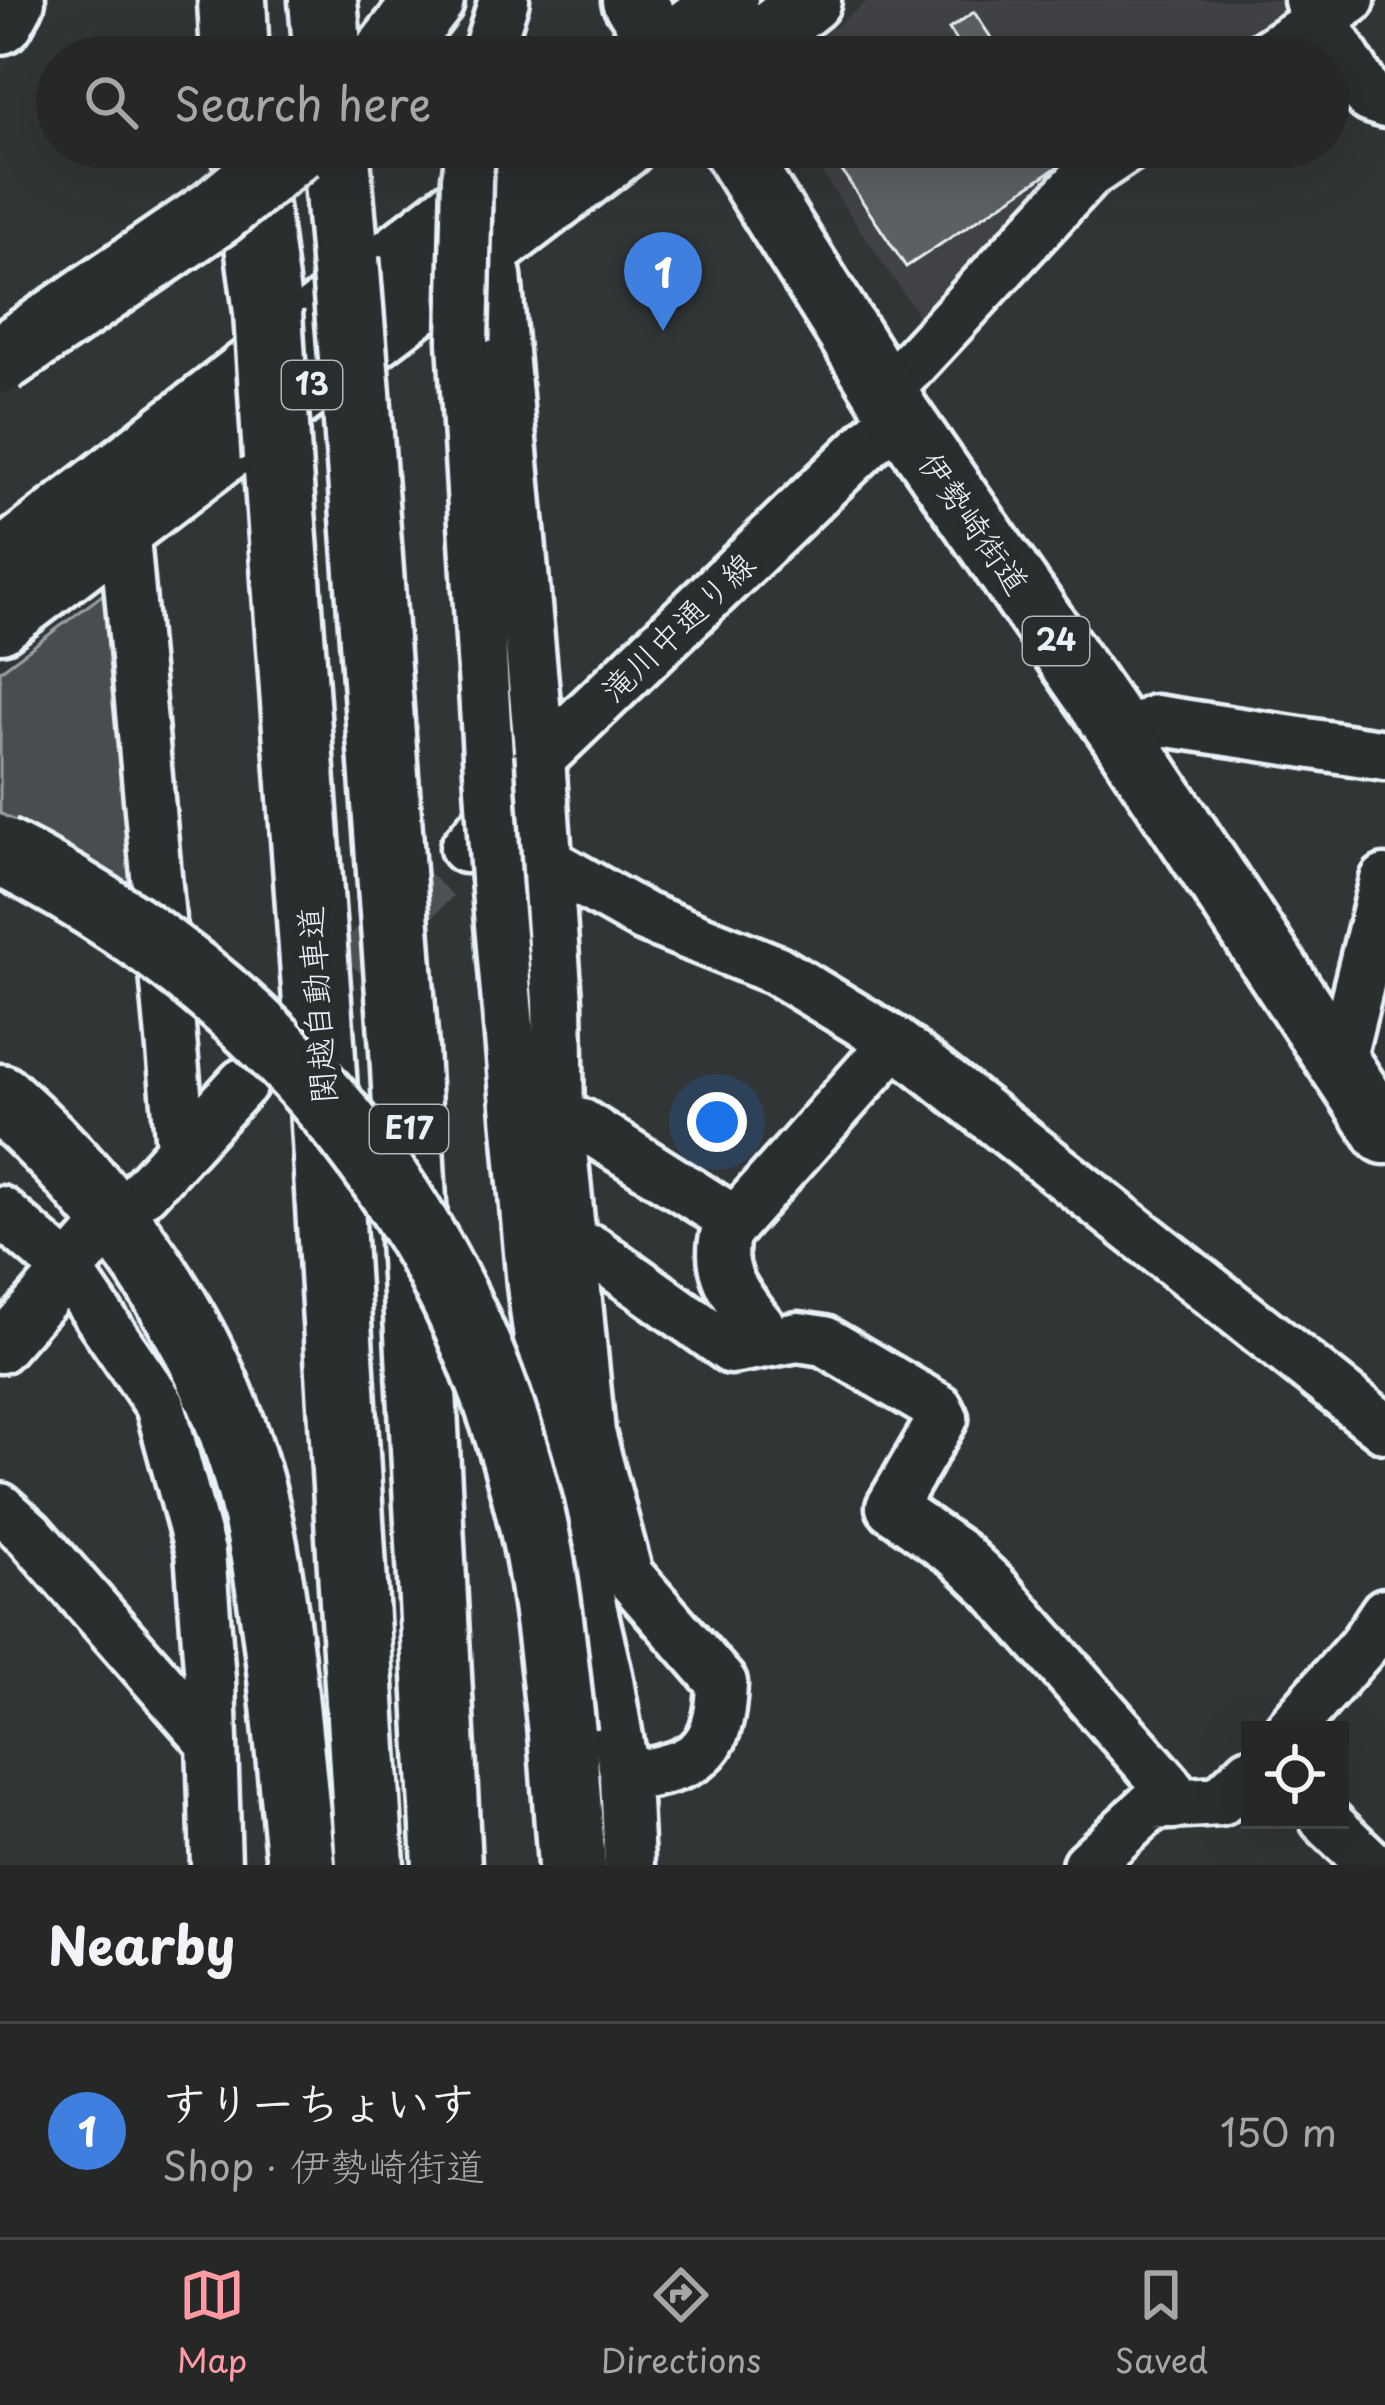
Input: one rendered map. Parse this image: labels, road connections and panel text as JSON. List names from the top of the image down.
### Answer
{
  "streets": {
    "highway": ["関越自動車道", "E17"],
    "main road": ["13", "伊勢崎街道", "24"],
    "street": ["滝川中通り線"]
  },
  "crossings": [
    ["伊勢崎街道", "滝川中通り線"]
  ],
  "page": {
    "search": "Search here",
    "pins": "1",
    "heading": "Nearby",
    "list": [
      {
        "mark": "1",
        "name": "すりーちょいす",
        "note": "Shop · 伊勢崎街道",
        "value": "150 m"
      }
    ],
    "nav": ["Map", "Directions", "Saved"]
  }
}
